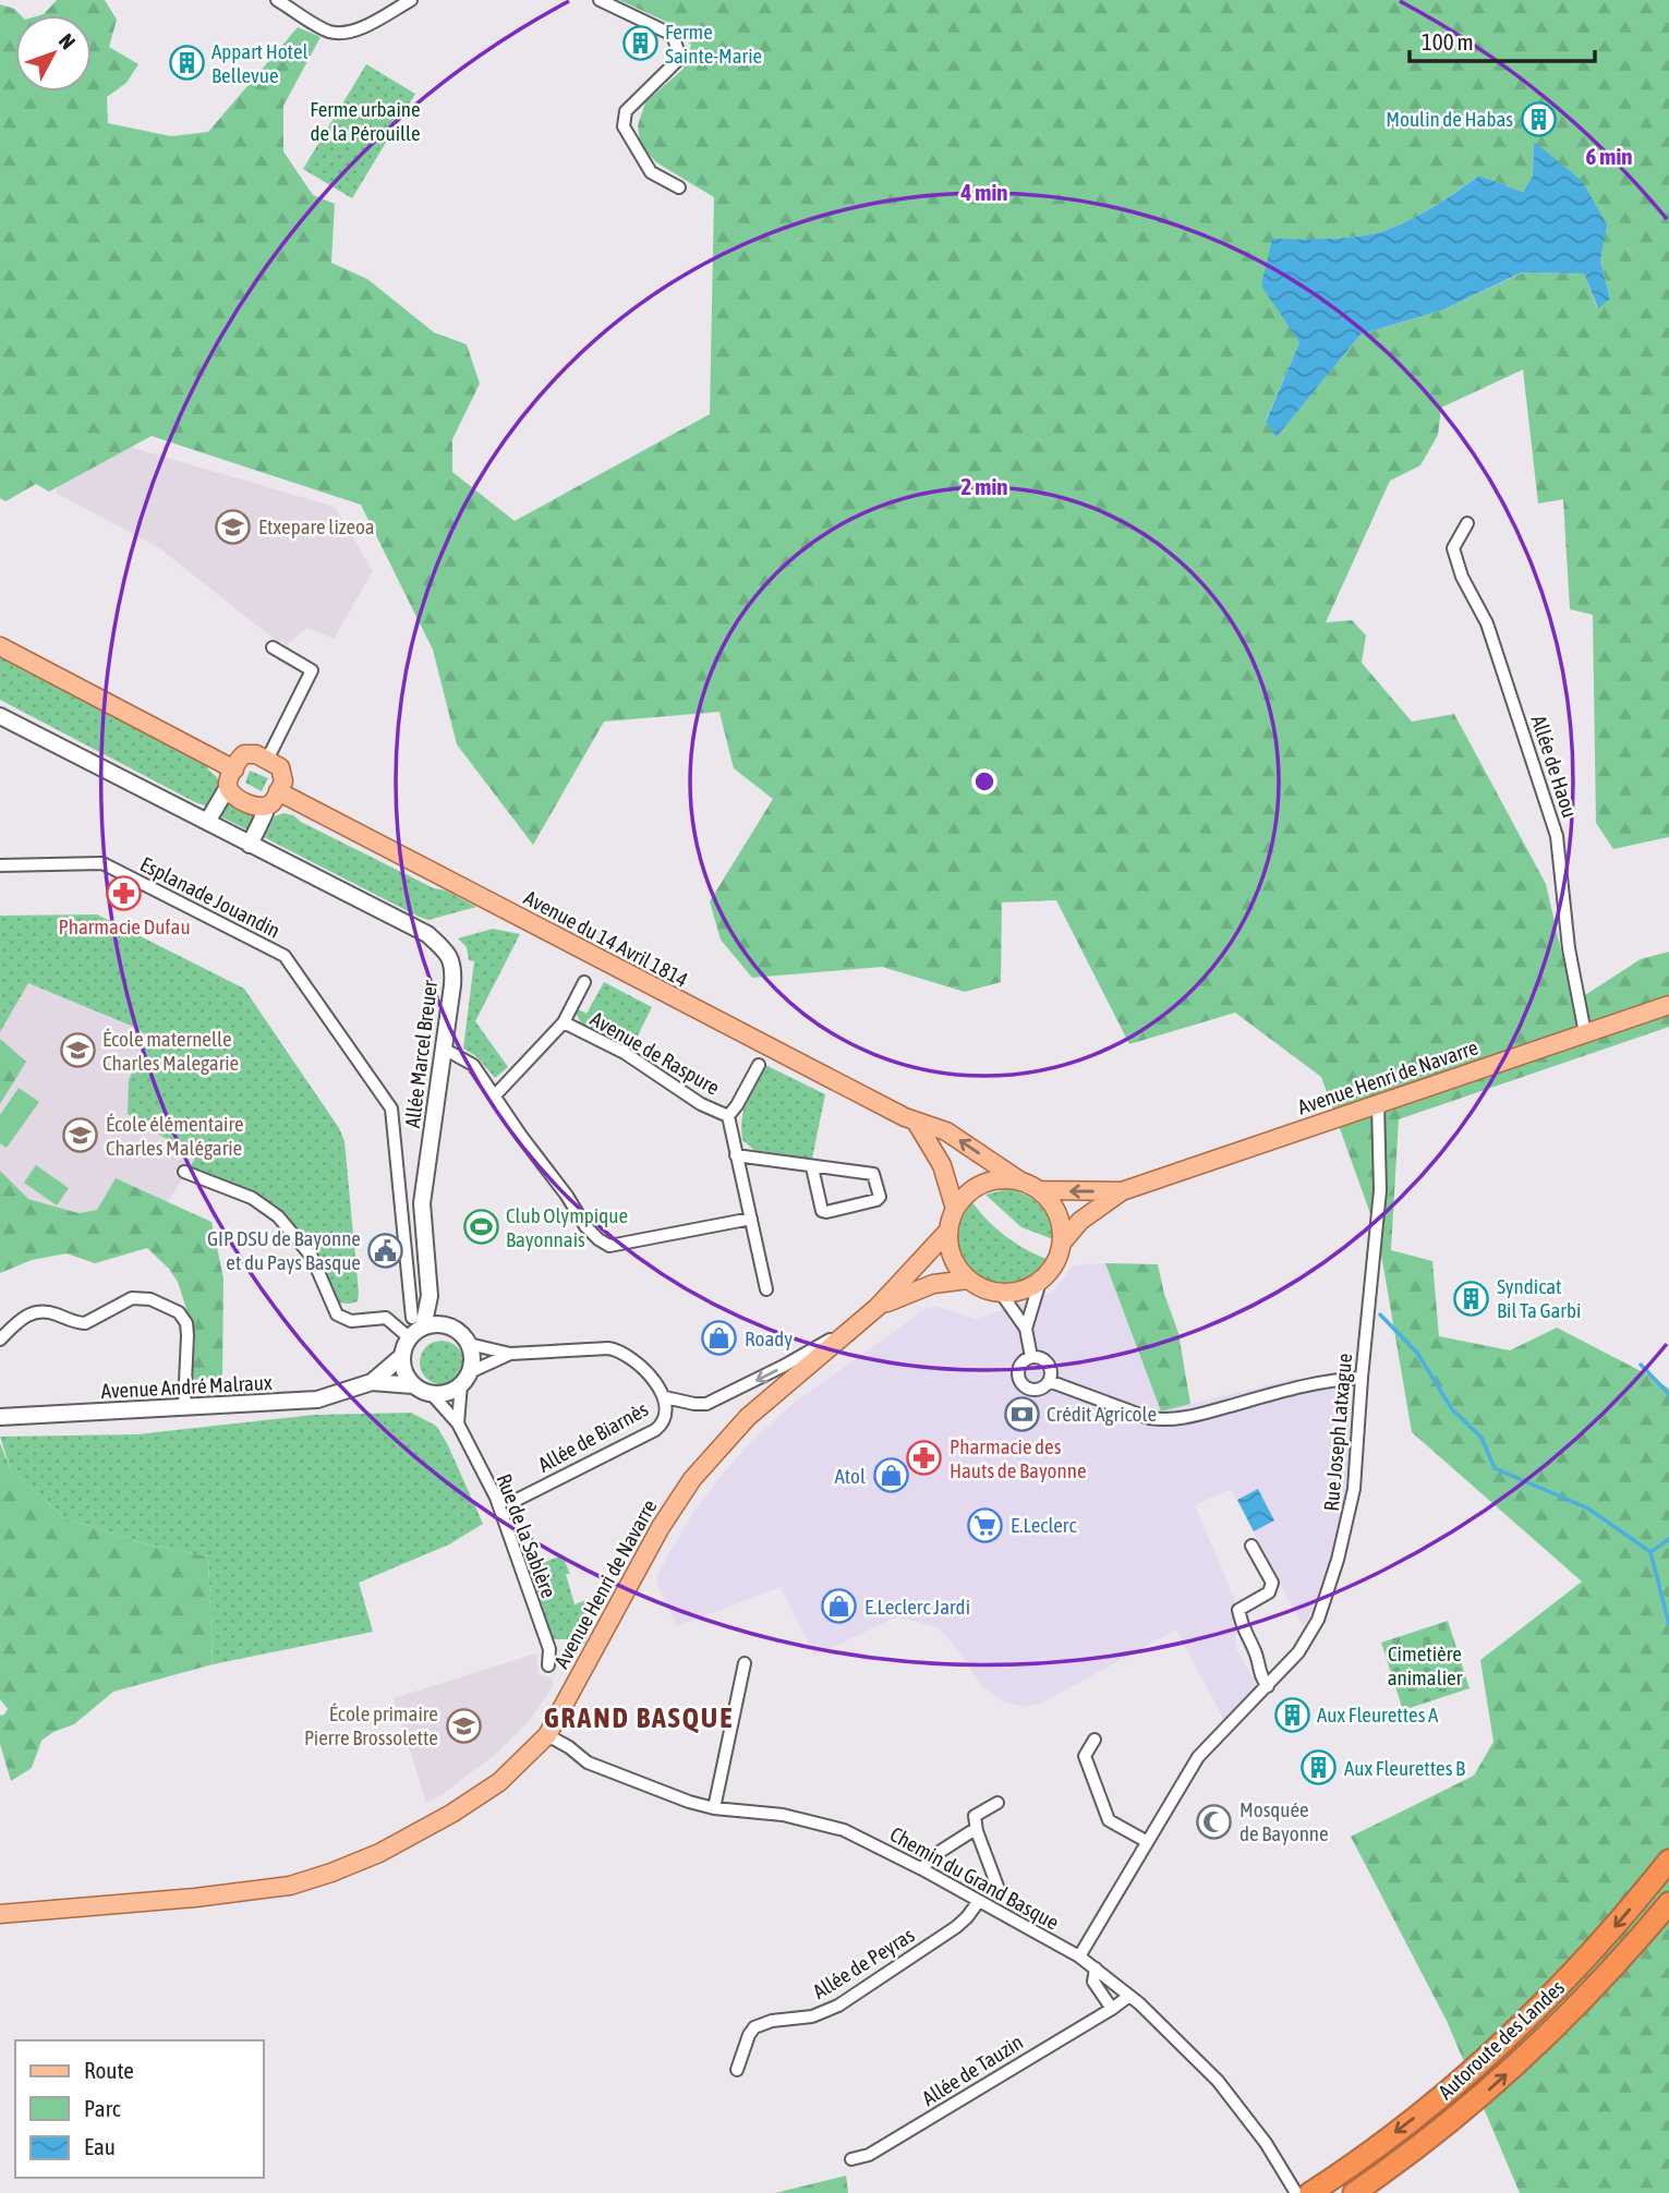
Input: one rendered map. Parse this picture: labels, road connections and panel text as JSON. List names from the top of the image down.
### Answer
{
  "streets": {
    "highway": ["Autoroute des Landes"],
    "main road": ["Avenue du 14 Avril 1814", "Avenue Henri de Navarre"],
    "street": [
      "Allée de Haou",
      "Esplanade Jouandin",
      "Avenue de Raspure",
      "Allée Marcel Breuer",
      "Avenue André Malraux",
      "Rue Joseph Latxague",
      "Allée de Biarnès",
      "Rue de la Sablère",
      "Chemin du Grand Basque",
      "Allée de Peyras",
      "Allée de Tauzin"
    ]
  },
  "crossings": [
    ["Allée de Haou", "Avenue Henri de Navarre"],
    ["Esplanade Jouandin", "Allée Marcel Breuer"],
    ["Esplanade Jouandin", "Avenue André Malraux"],
    ["Esplanade Jouandin", "Rue de la Sablère"],
    ["Avenue du 14 Avril 1814", "Avenue Henri de Navarre"],
    ["Allée Marcel Breuer", "Avenue André Malraux"],
    ["Allée Marcel Breuer", "Rue de la Sablère"],
    ["Avenue Henri de Navarre", "Rue Joseph Latxague"],
    ["Avenue Henri de Navarre", "Allée de Biarnès"],
    ["Avenue Henri de Navarre", "Chemin du Grand Basque"],
    ["Avenue André Malraux", "Rue de la Sablère"],
    ["Rue Joseph Latxague", "Chemin du Grand Basque"],
    ["Allée de Biarnès", "Rue de la Sablère"],
    ["Chemin du Grand Basque", "Allée de Peyras"],
    ["Chemin du Grand Basque", "Allée de Tauzin"]
  ],
  "one_way": ["Allée de Biarnès"],
  "districts": ["GRAND BASQUE"],
  "parks": ["Ferme urbaine de la Pérouille", "Cimetière animalier"],
  "places": {
    "building": [
      "Ferme Sainte-Marie",
      "Appart Hotel Bellevue",
      "Moulin de Habas",
      "Syndicat Bil Ta Garbi",
      "Aux Fleurettes A",
      "Aux Fleurettes B"
    ],
    "school or university": [
      "Etxepare lizeoa",
      "École maternelle Charles Malegarie",
      "École élémentaire Charles Malégarie",
      "École primaire Pierre Brossolette"
    ],
    "pharmacy": ["Pharmacie Dufau", "Pharmacie des Hauts de Bayonne"],
    "sports": ["Club Olympique Bayonnais"],
    "public building": ["GIP DSU de Bayonne et du Pays Basque"],
    "shop": ["Roady", "Atol", "E.Leclerc Jardi"],
    "bank": ["Crédit Agricole"],
    "supermarket": ["E.Leclerc"],
    "mosque": ["Mosquée de Bayonne"]
  },
  "legend": ["Route", "Parc", "Eau"],
  "scale_bar": "100 m",
  "north": "top right",
  "rings": ["6 min", "4 min", "2 min"]
}
